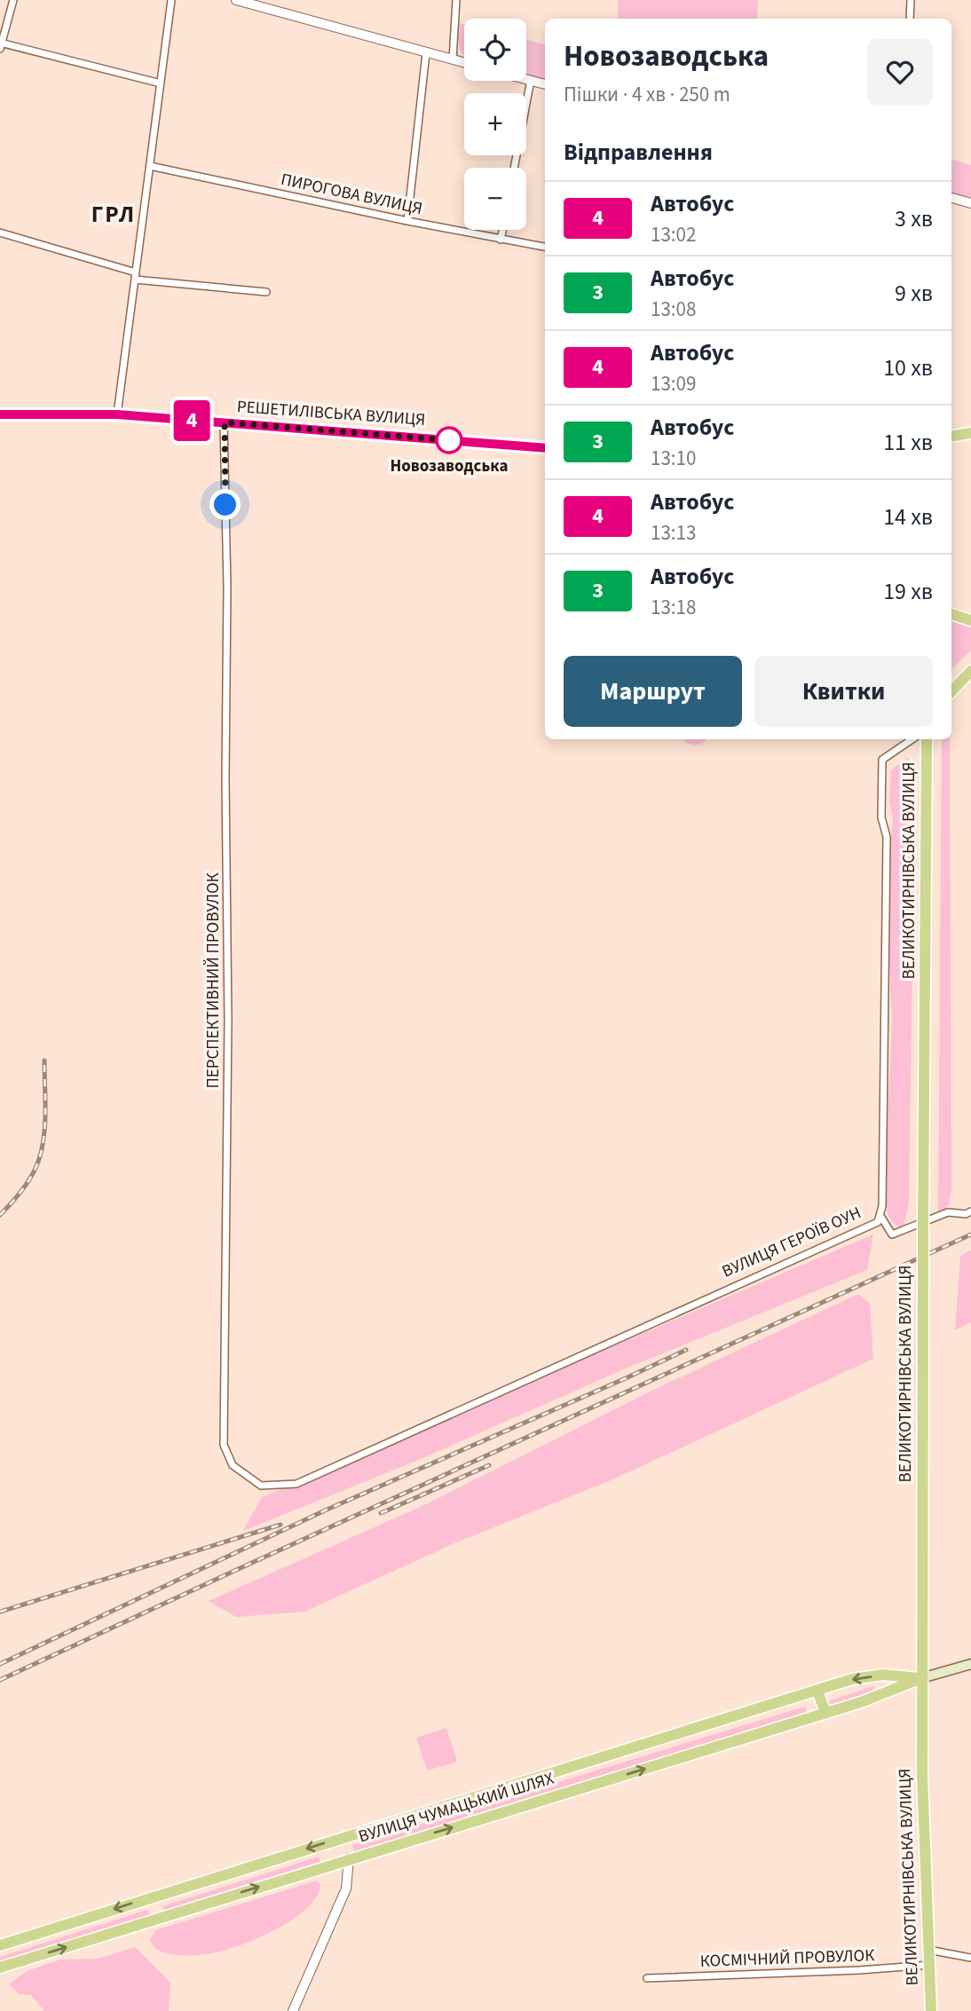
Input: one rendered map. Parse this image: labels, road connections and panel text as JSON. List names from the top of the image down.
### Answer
{
  "streets": {
    "main road": ["ВЕЛИКОТИРНІВСЬКА ВУЛИЦЯ", "ВУЛИЦЯ ЧУМАЦЬКИЙ ШЛЯХ"],
    "street": [
      "ПИРОГОВА ВУЛИЦЯ",
      "РЕШЕТИЛІВСЬКА ВУЛИЦЯ",
      "ПЕРСПЕКТИВНИЙ ПРОВУЛОК",
      "ВУЛИЦЯ ГЕРОЇВ ОУН",
      "КОСМІЧНИЙ ПРОВУЛОК"
    ]
  },
  "crossings": [
    ["РЕШЕТИЛІВСЬКА ВУЛИЦЯ", "ПЕРСПЕКТИВНИЙ ПРОВУЛОК"],
    ["ВЕЛИКОТИРНІВСЬКА ВУЛИЦЯ", "ВУЛИЦЯ ЧУМАЦЬКИЙ ШЛЯХ"],
    ["ВЕЛИКОТИРНІВСЬКА ВУЛИЦЯ", "КОСМІЧНИЙ ПРОВУЛОК"],
    ["ПЕРСПЕКТИВНИЙ ПРОВУЛОК", "ВУЛИЦЯ ГЕРОЇВ ОУН"]
  ],
  "districts": ["ГРЛ"],
  "places": ["Новозаводська"],
  "lines": ["bus line 4"],
  "page": {
    "on_map": "4",
    "map_buttons": ["+", "−"],
    "heading": [
      ["Новозаводська", "Пішки · 4 хв · 250 m"],
      "Відправлення"
    ],
    "list": [
      {
        "mark": "4",
        "name": "Автобус",
        "note": "13:02",
        "value": "3 хв"
      },
      {
        "mark": "3",
        "name": "Автобус",
        "note": "13:08",
        "value": "9 хв"
      },
      {
        "mark": "4",
        "name": "Автобус",
        "note": "13:09",
        "value": "10 хв"
      },
      {
        "mark": "3",
        "name": "Автобус",
        "note": "13:10",
        "value": "11 хв"
      },
      {
        "mark": "4",
        "name": "Автобус",
        "note": "13:13",
        "value": "14 хв"
      },
      {
        "mark": "3",
        "name": "Автобус",
        "note": "13:18",
        "value": "19 хв"
      }
    ],
    "buttons": ["Маршрут", "Квитки"]
  }
}
